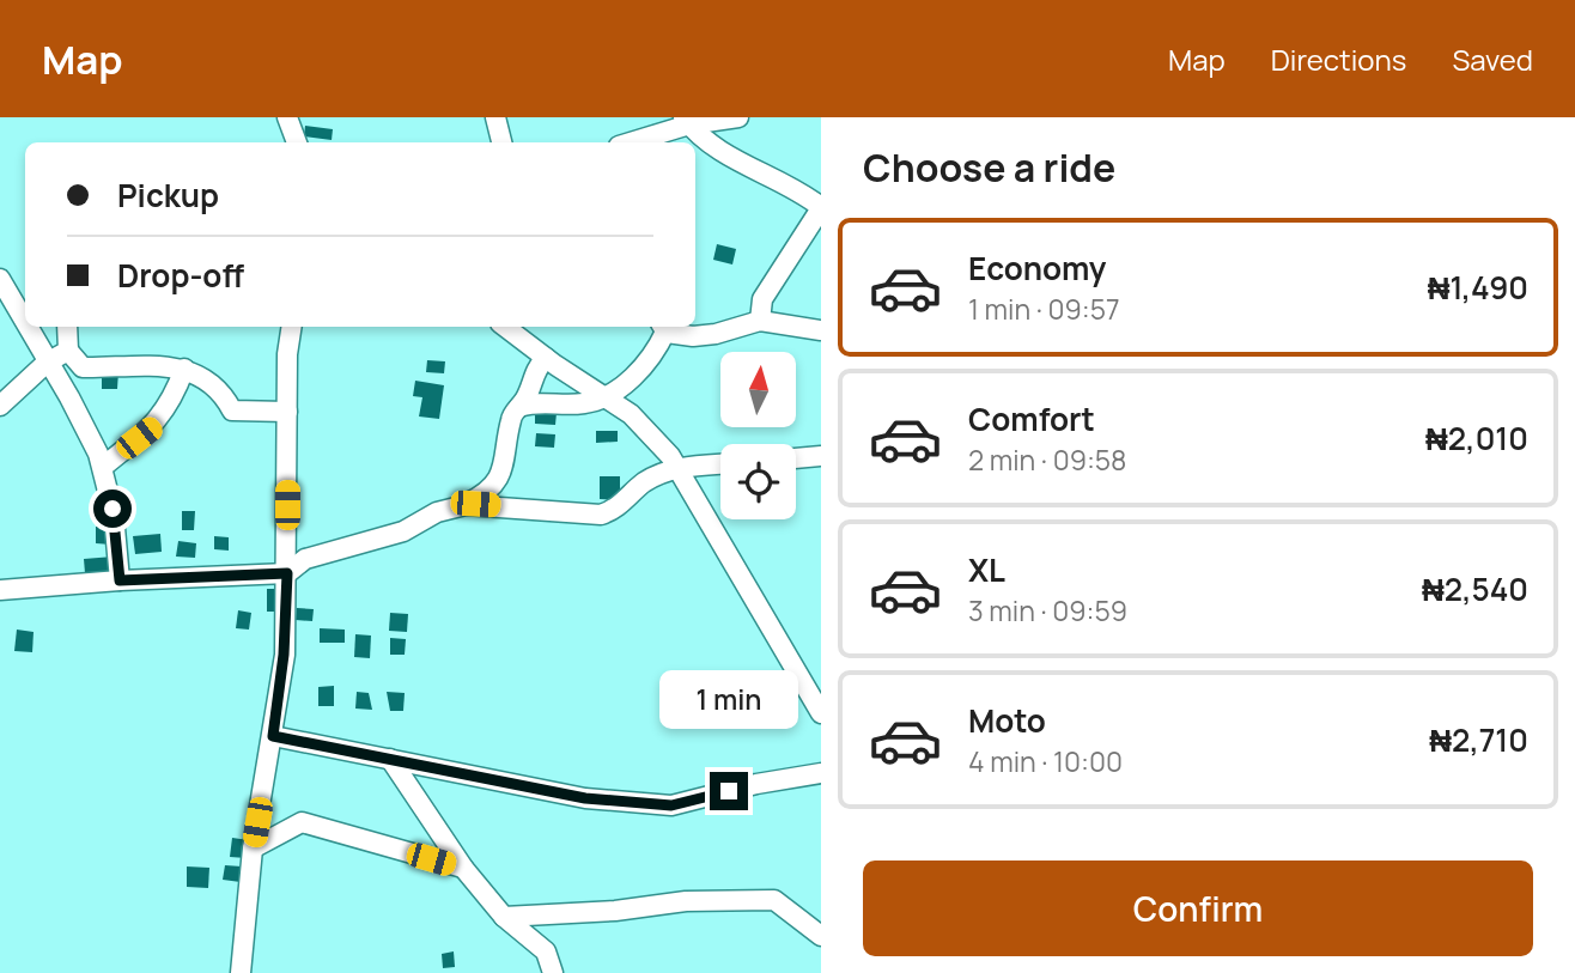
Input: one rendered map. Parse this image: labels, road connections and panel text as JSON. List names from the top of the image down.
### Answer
{
  "north": "top",
  "page": {
    "header": "Map",
    "nav": ["Map", "Directions", "Saved"],
    "heading": "Choose a ride",
    "banner": ["Pickup", "Drop-off"],
    "list": [
      {
        "name": "Economy",
        "note": "1 min · 09:57",
        "value": "₦1,490"
      },
      {
        "name": "Comfort",
        "note": "2 min · 09:58",
        "value": "₦2,010"
      },
      {
        "name": "XL",
        "note": "3 min · 09:59",
        "value": "₦2,540"
      },
      {
        "name": "Moto",
        "note": "4 min · 10:00",
        "value": "₦2,710"
      }
    ],
    "bubble": "1 min",
    "buttons": "Confirm"
  }
}
